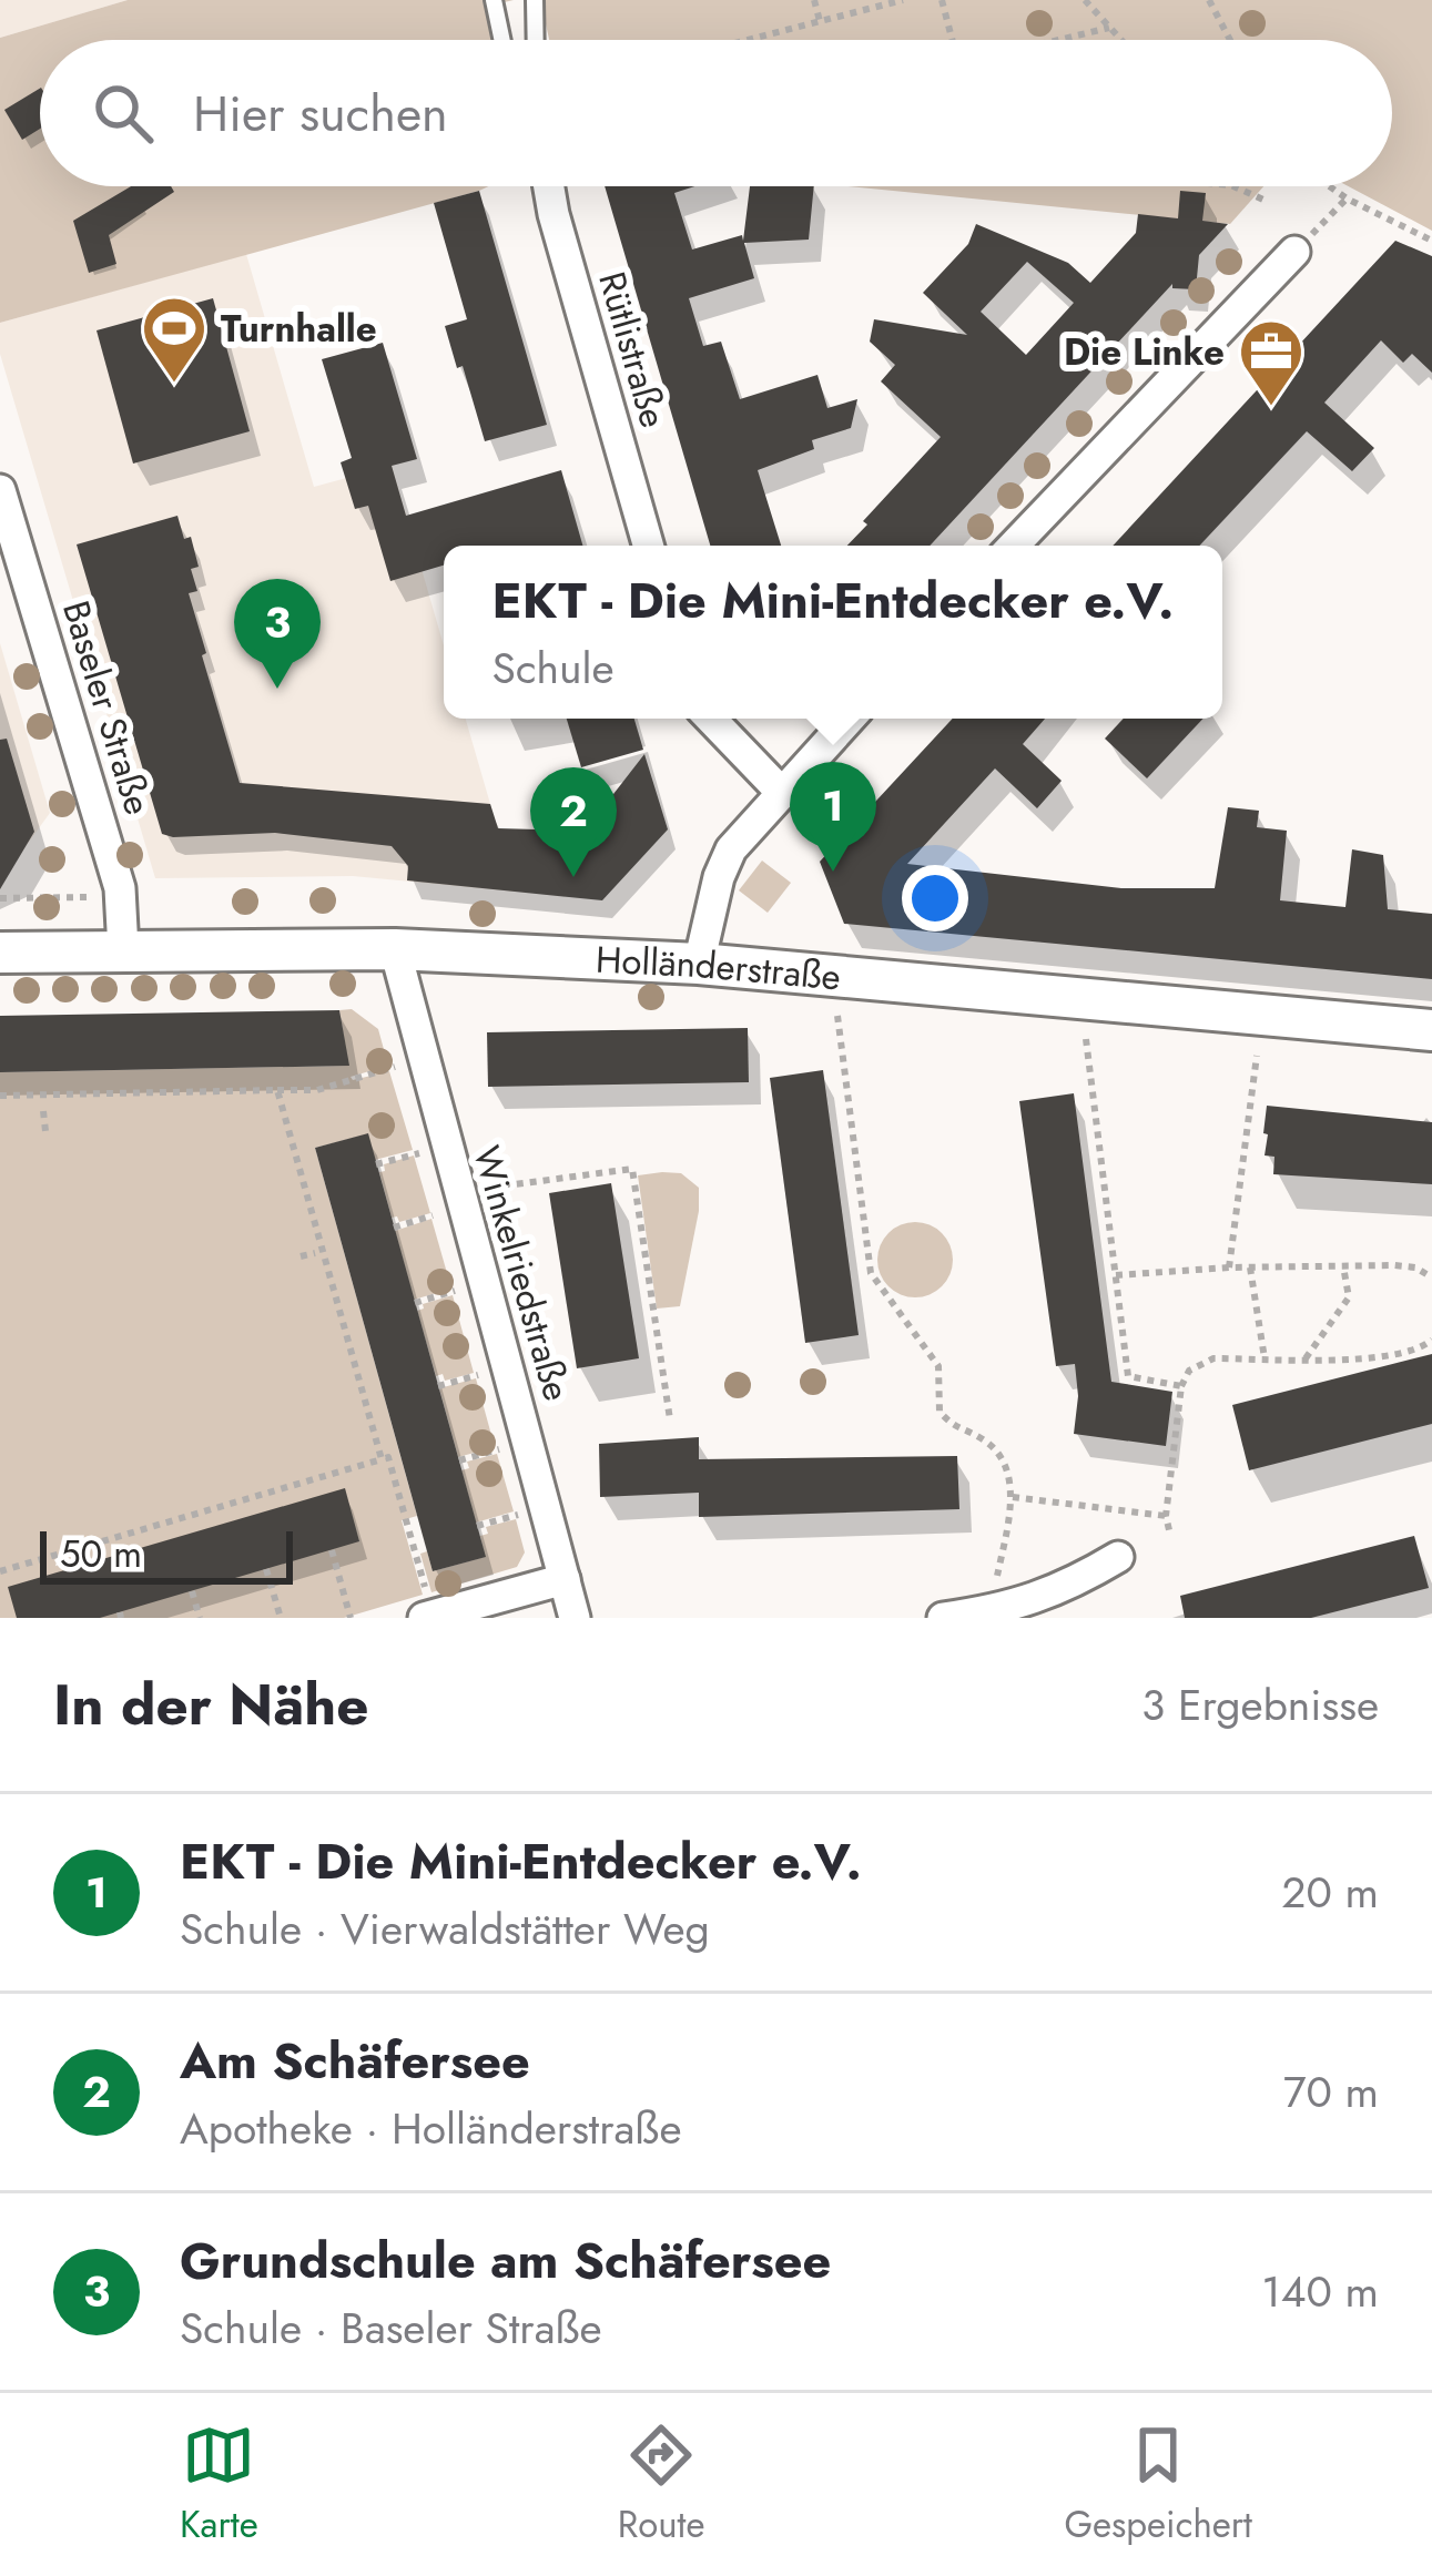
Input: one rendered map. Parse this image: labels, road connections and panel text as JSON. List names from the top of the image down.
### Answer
{
  "streets": {
    "street": [
      "Rütlistraße",
      "Baseler Straße",
      "Holländerstraße",
      "Winkelriedstraße"
    ]
  },
  "crossings": [
    ["Baseler Straße", "Holländerstraße"],
    ["Holländerstraße", "Winkelriedstraße"]
  ],
  "places": {
    "sports": ["Turnhalle"],
    "office": ["Die Linke"]
  },
  "scale_bar": "50 m",
  "page": {
    "search": "Hier suchen",
    "popup": ["EKT - Die Mini-Entdecker e.V.", "Schule"],
    "pins": ["3", "1", "2"],
    "scale": "50 m",
    "heading": ["In der Nähe", "3 Ergebnisse"],
    "list": [
      {
        "mark": "1",
        "name": "EKT - Die Mini-Entdecker e.V.",
        "note": "Schule · Vierwaldstätter Weg",
        "value": "20 m"
      },
      {
        "mark": "2",
        "name": "Am Schäfersee",
        "note": "Apotheke · Holländerstraße",
        "value": "70 m"
      },
      {
        "mark": "3",
        "name": "Grundschule am Schäfersee",
        "note": "Schule · Baseler Straße",
        "value": "140 m"
      }
    ],
    "nav": ["Karte", "Route", "Gespeichert"]
  }
}
